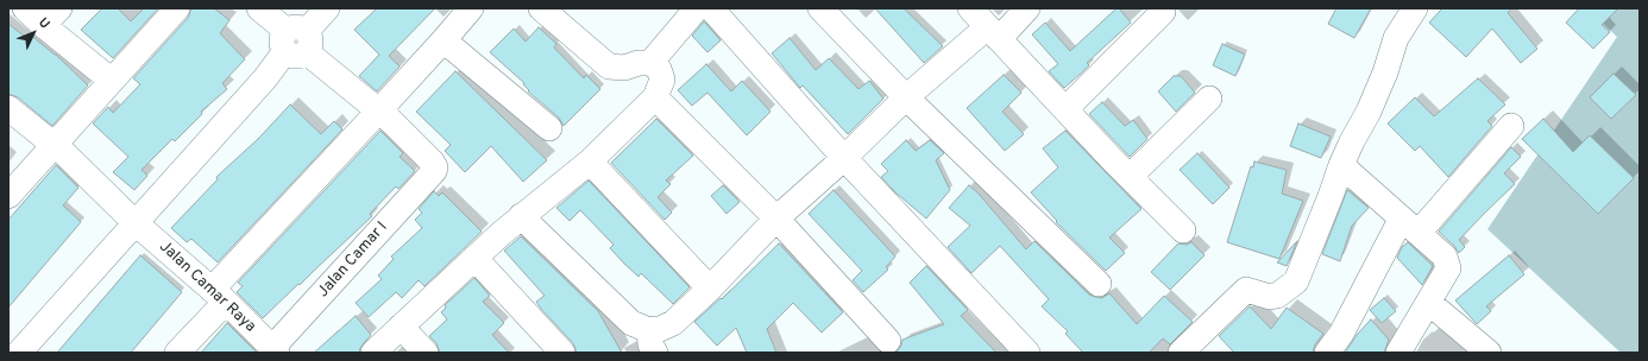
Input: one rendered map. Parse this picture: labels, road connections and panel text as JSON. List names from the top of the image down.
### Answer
{
  "streets": {
    "street": ["Jalan Camar I", "Jalan Camar Raya"]
  },
  "crossings": [
    ["Jalan Camar I", "Jalan Camar Raya"]
  ],
  "north": "top right"
}
